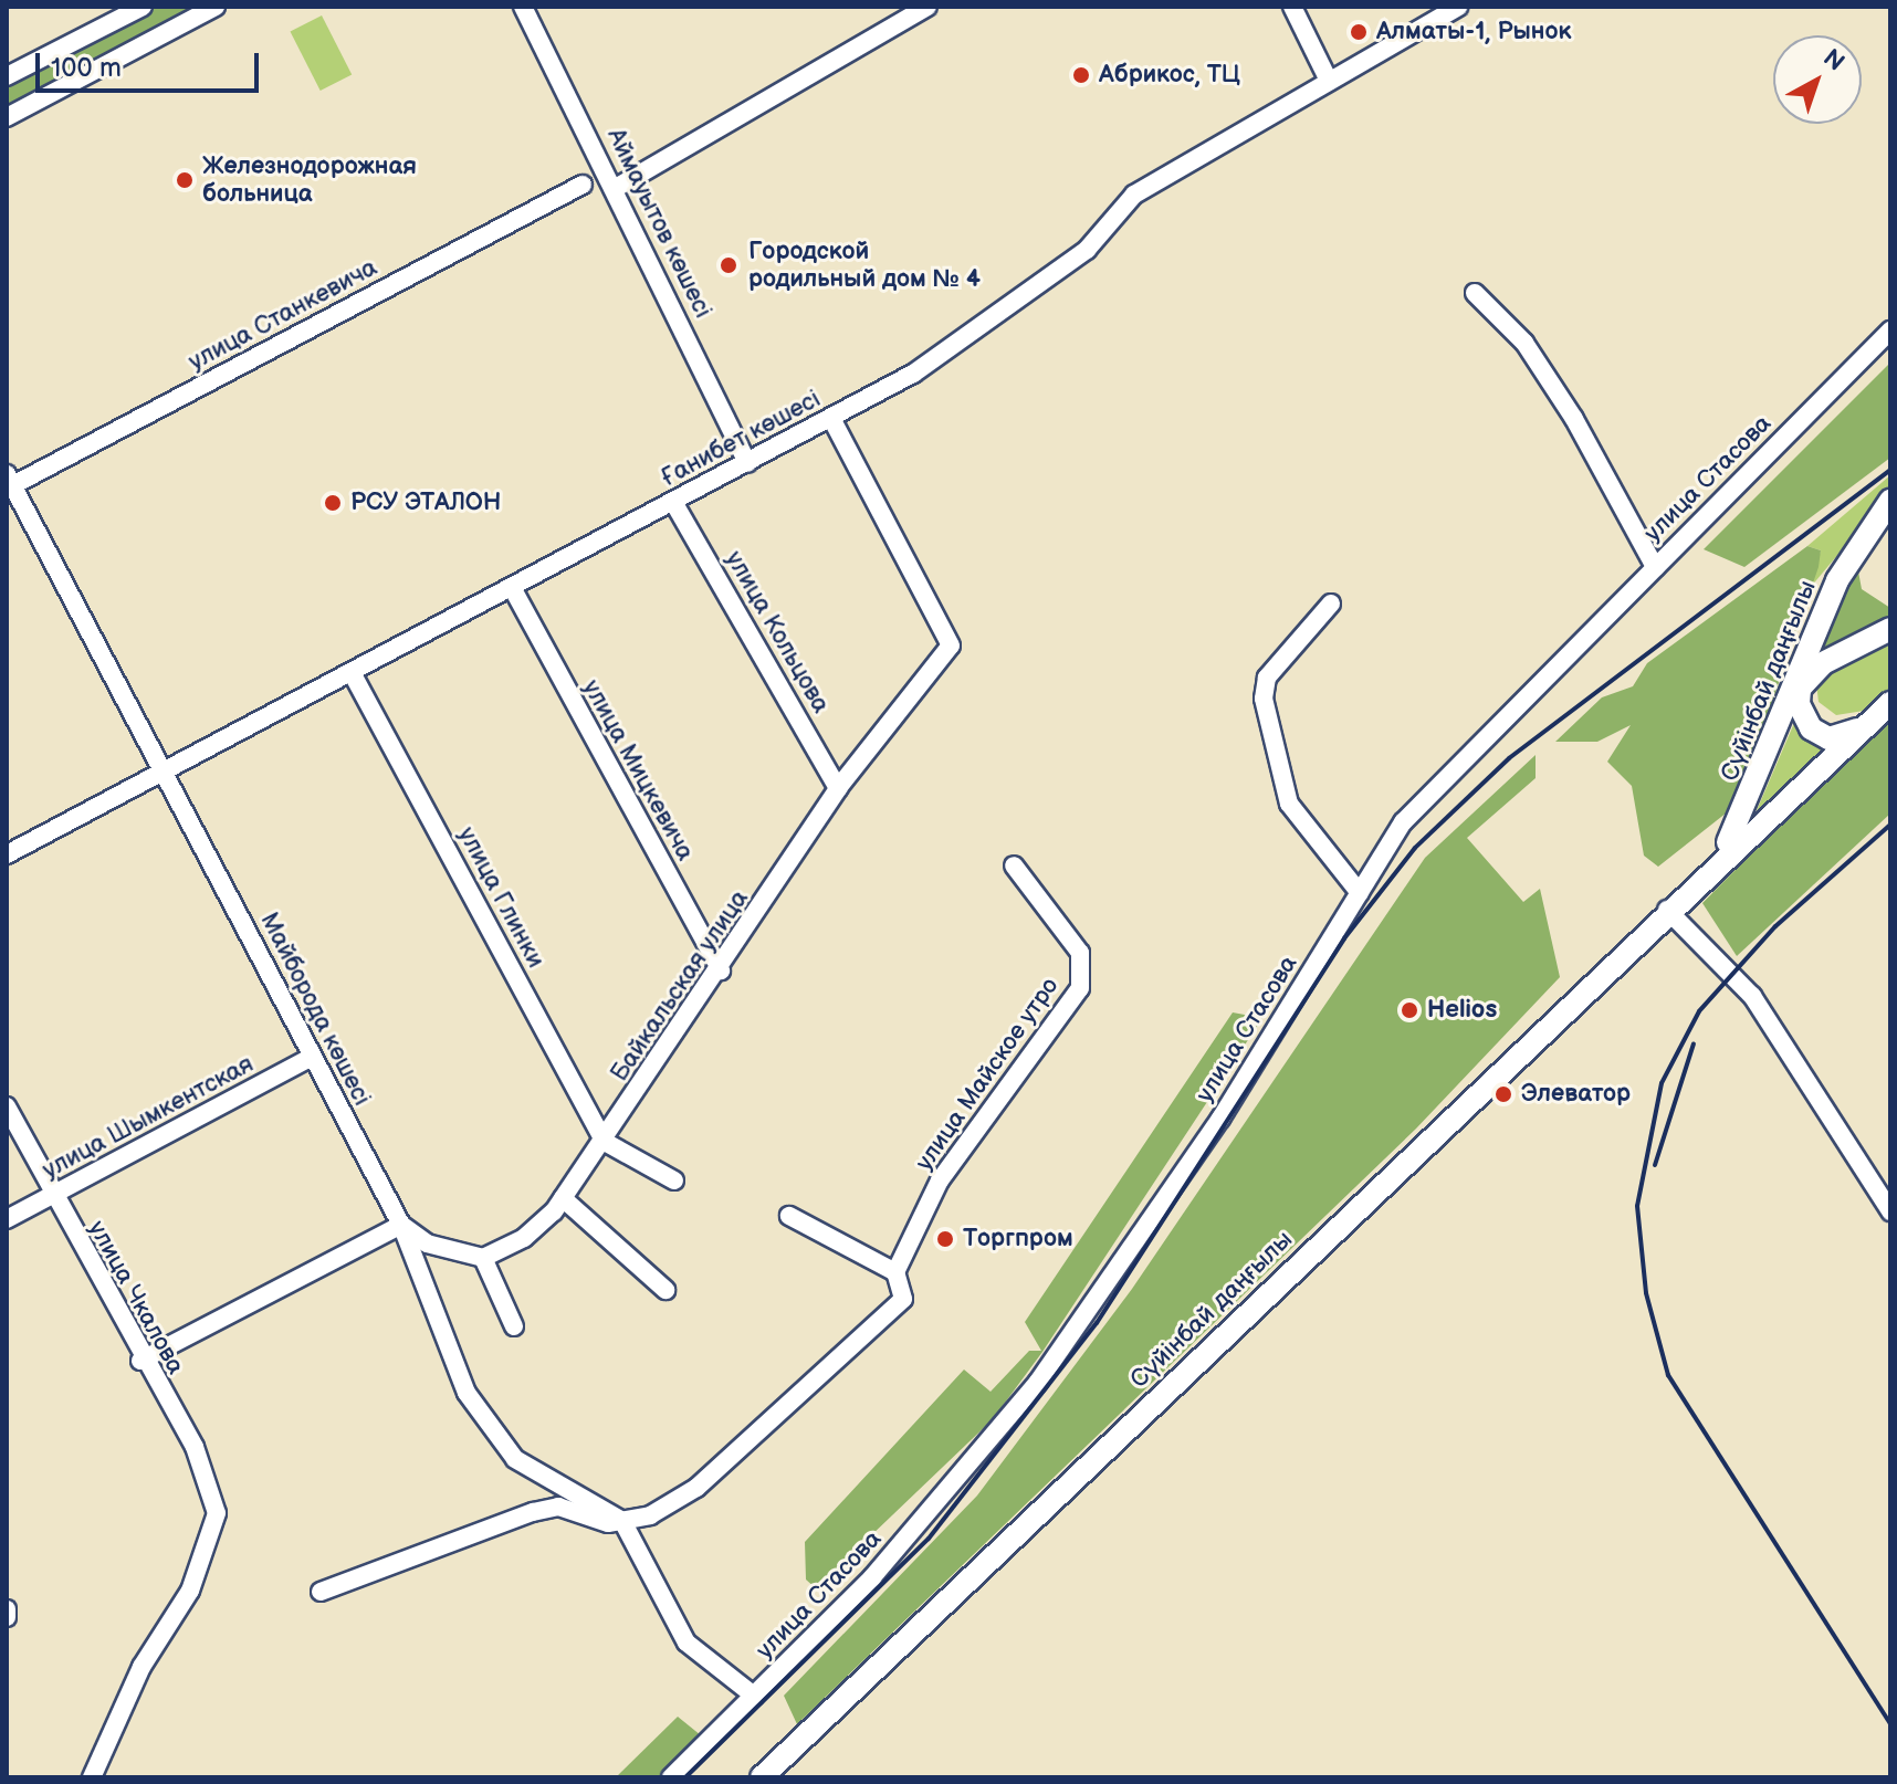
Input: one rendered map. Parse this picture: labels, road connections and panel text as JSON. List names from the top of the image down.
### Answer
{
  "streets": {
    "main road": ["Сүйінбай даңғылы"],
    "street": [
      "Аймауытов көшесі",
      "улица Станкевича",
      "Ғанибет көшесі",
      "улица Стасова",
      "улица Кольцова",
      "улица Мицкевича",
      "улица Глинки",
      "Байкальская улица",
      "Майборода көшесі",
      "улица Майское утро",
      "улица Шымкентская",
      "улица Чкалова"
    ]
  },
  "crossings": [
    ["Аймауытов көшесі", "Ғанибет көшесі"],
    ["улица Станкевича", "Майборода көшесі"],
    ["Ғанибет көшесі", "улица Кольцова"],
    ["Ғанибет көшесі", "улица Мицкевича"],
    ["Ғанибет көшесі", "улица Глинки"],
    ["Ғанибет көшесі", "Байкальская улица"],
    ["Ғанибет көшесі", "Майборода көшесі"],
    ["улица Кольцова", "Байкальская улица"],
    ["улица Мицкевича", "Байкальская улица"],
    ["улица Глинки", "Байкальская улица"],
    ["Майборода көшесі", "улица Майское утро"],
    ["Майборода көшесі", "улица Шымкентская"],
    ["улица Шымкентская", "улица Чкалова"]
  ],
  "places": [
    "Алматы-1, Рынок",
    "Абрикос, ТЦ",
    "Железнодорожная больница",
    "Городской родильный дом № 4",
    "РСУ ЭТАЛОН",
    "Helios",
    "Элеватор",
    "Торгпром"
  ],
  "scale_bar": "100 m",
  "north": "top right"
}
